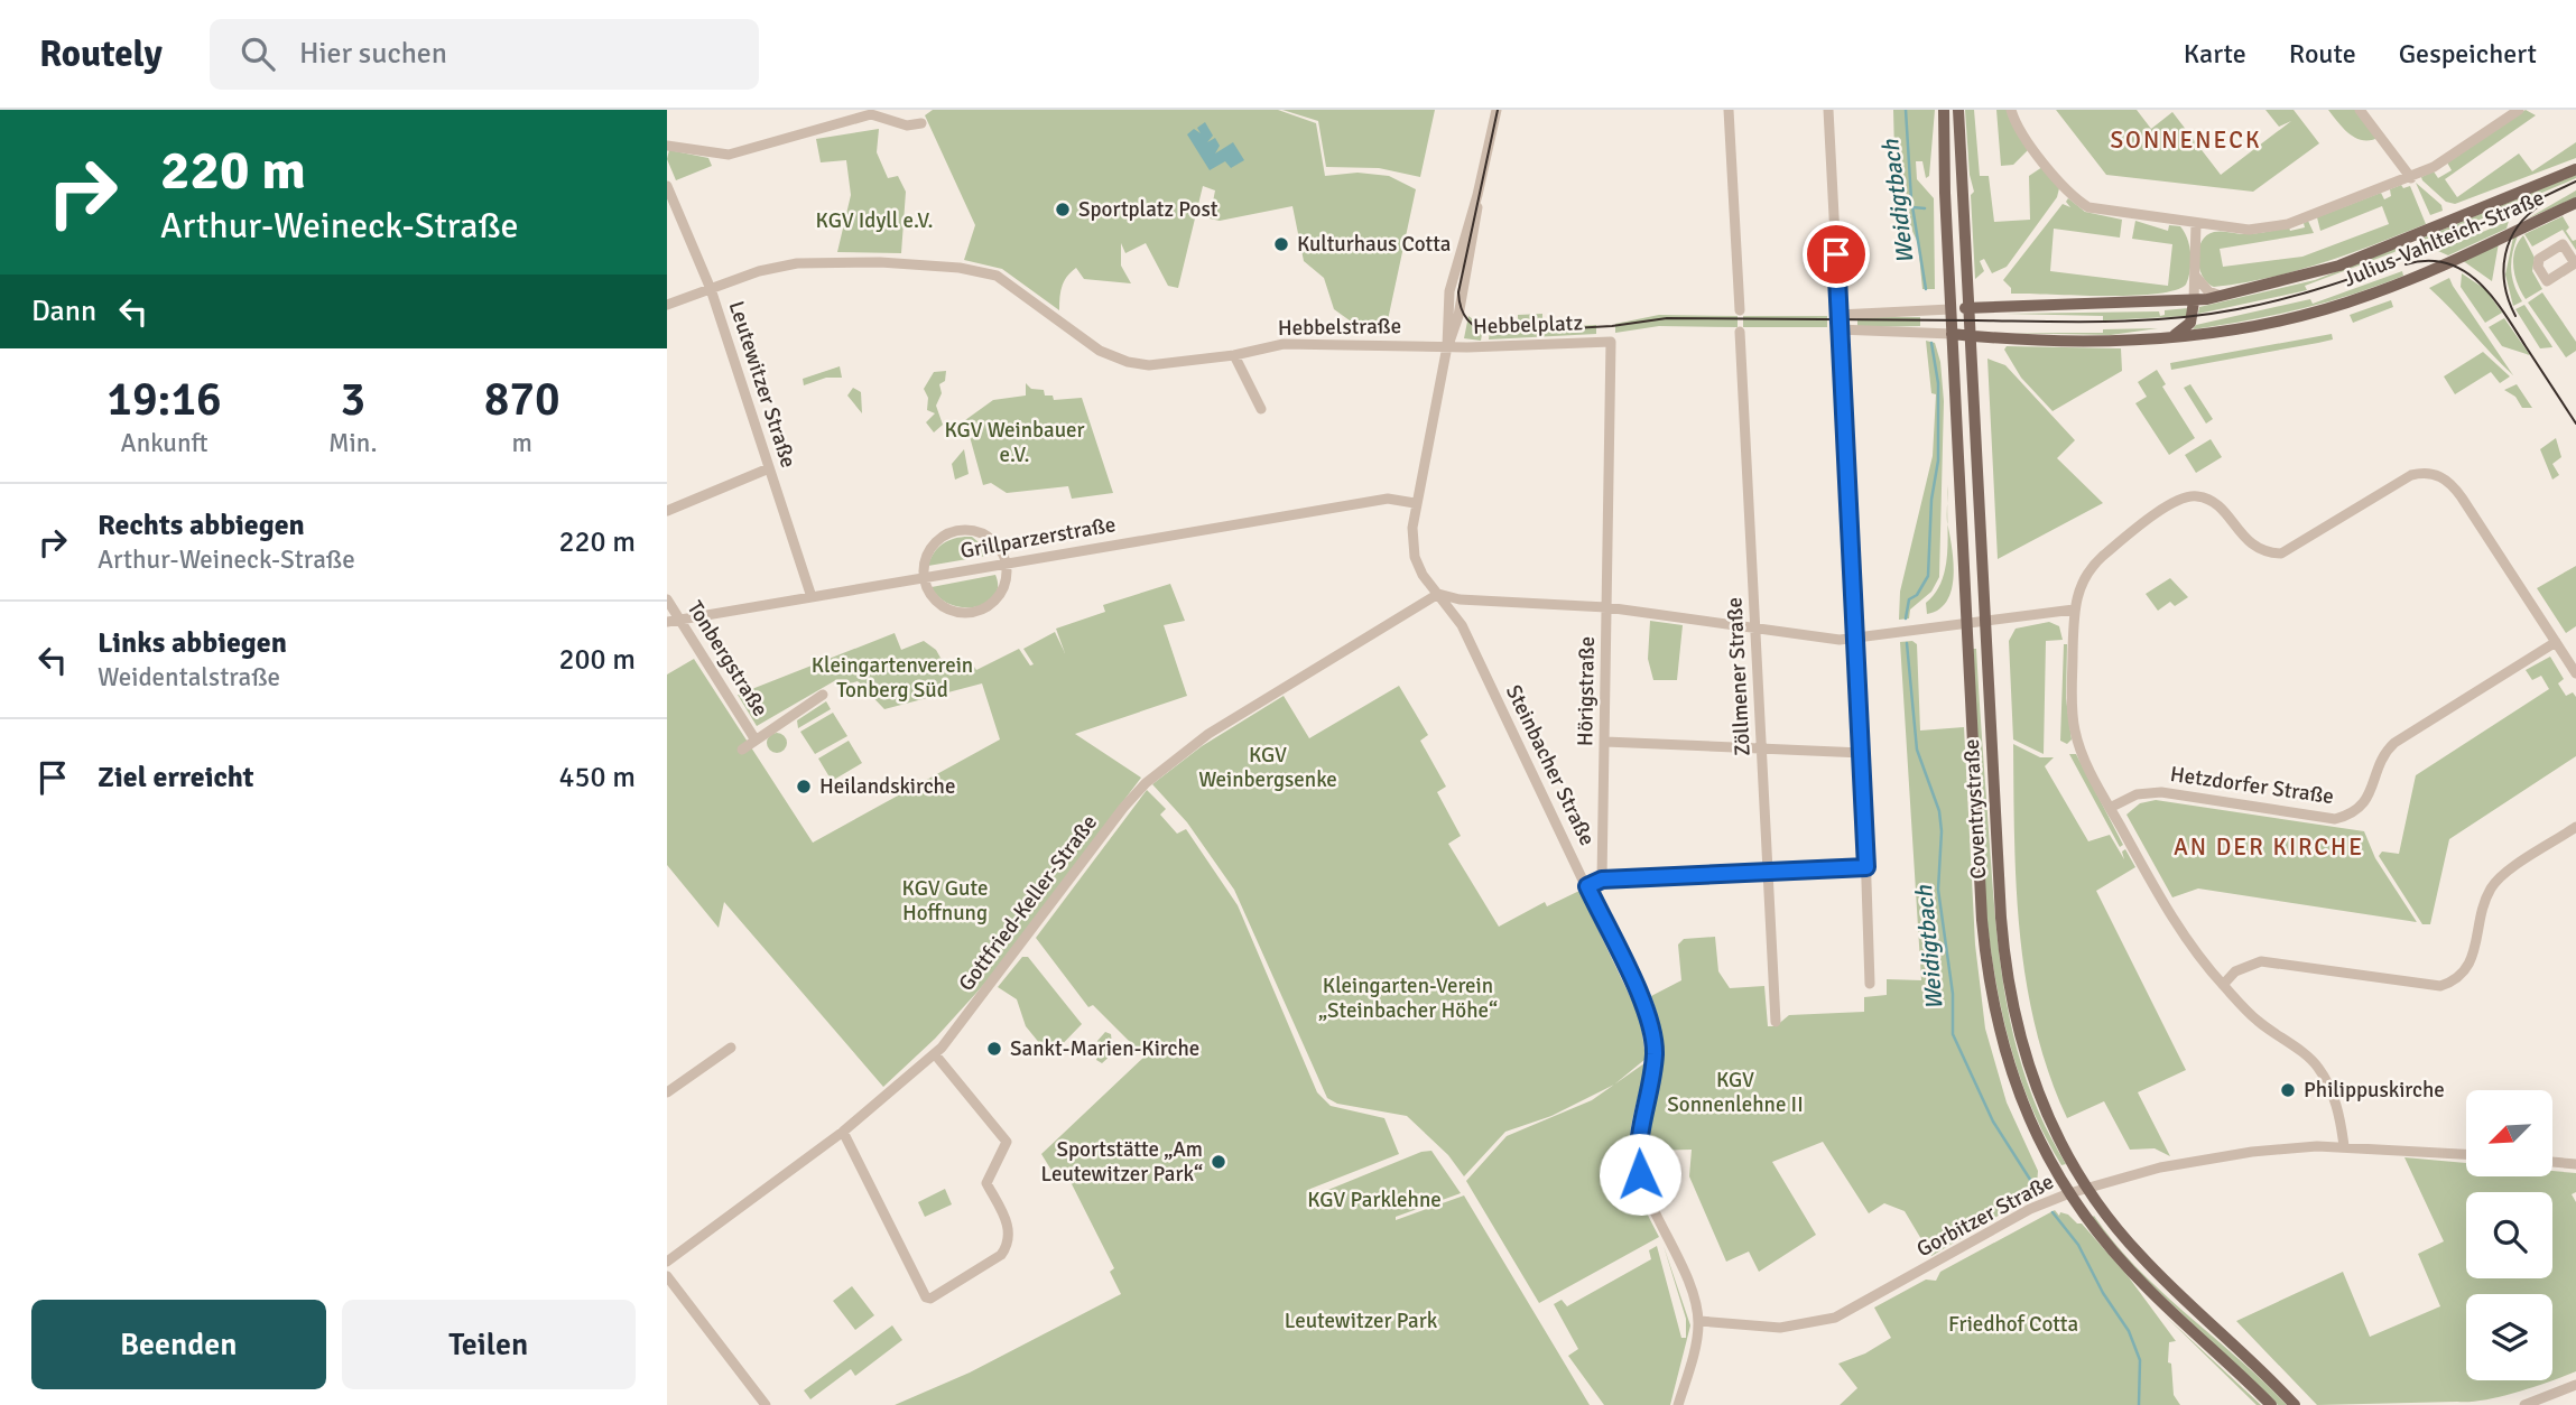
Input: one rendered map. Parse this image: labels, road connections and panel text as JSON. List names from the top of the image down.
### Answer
{
  "streets": {
    "main road": ["Julius-Vahlteich-Straße", "Coventrystraße"],
    "street": [
      "Hebbelplatz",
      "Hebbelstraße",
      "Leutewitzer Straße",
      "Grillparzerstraße",
      "Tonbergstraße",
      "Zöllmener Straße",
      "Hörigstraße",
      "Steinbacher Straße",
      "Hetzdorfer Straße",
      "Gottfried-Keller-Straße",
      "Gorbitzer Straße"
    ]
  },
  "crossings": [
    ["Julius-Vahlteich-Straße", "Coventrystraße"],
    ["Hebbelplatz", "Hebbelstraße"],
    ["Hebbelplatz", "Hörigstraße"],
    ["Hebbelplatz", "Steinbacher Straße"],
    ["Hebbelstraße", "Leutewitzer Straße"],
    ["Hebbelstraße", "Steinbacher Straße"],
    ["Leutewitzer Straße", "Grillparzerstraße"],
    ["Grillparzerstraße", "Tonbergstraße"],
    ["Grillparzerstraße", "Steinbacher Straße"],
    ["Steinbacher Straße", "Gottfried-Keller-Straße"],
    ["Steinbacher Straße", "Gorbitzer Straße"],
    ["Coventrystraße", "Gorbitzer Straße"]
  ],
  "districts": ["SONNENECK", "AN DER KIRCHE"],
  "water": ["Weidigtbach"],
  "parks": [
    "KGV Idyll e.V.",
    "KGV Weinbauer e.V.",
    "Kleingartenverein Tonberg Süd",
    "KGV Weinbergsenke",
    "KGV Gute Hoffnung",
    "Kleingarten-Verein „Steinbacher Höhe“",
    "KGV Sonnenlehne II",
    "KGV Parklehne",
    "Leutewitzer Park",
    "Friedhof Cotta"
  ],
  "places": [
    "Sportplatz Post",
    "Kulturhaus Cotta",
    "Heilandskirche",
    "Sankt-Marien-Kirche",
    "Philippuskirche",
    "Sportstätte „Am Leutewitzer Park“"
  ],
  "north": "bottom left",
  "page": {
    "header": "Routely",
    "search": "Hier suchen",
    "nav": ["Karte", "Route", "Gespeichert"],
    "turn": ["220 m", "Arthur-Weineck-Straße"],
    "then": "Dann",
    "eta": [
      "19:16",
      "Ankunft",
      "3",
      "Min.",
      "870",
      "m"
    ],
    "list": [
      {
        "name": "Rechts abbiegen",
        "note": "Arthur-Weineck-Straße",
        "value": "220 m"
      },
      {
        "name": "Links abbiegen",
        "note": "Weidentalstraße",
        "value": "200 m"
      },
      {
        "name": "Ziel erreicht",
        "value": "450 m"
      }
    ],
    "buttons": ["Beenden", "Teilen"]
  }
}
